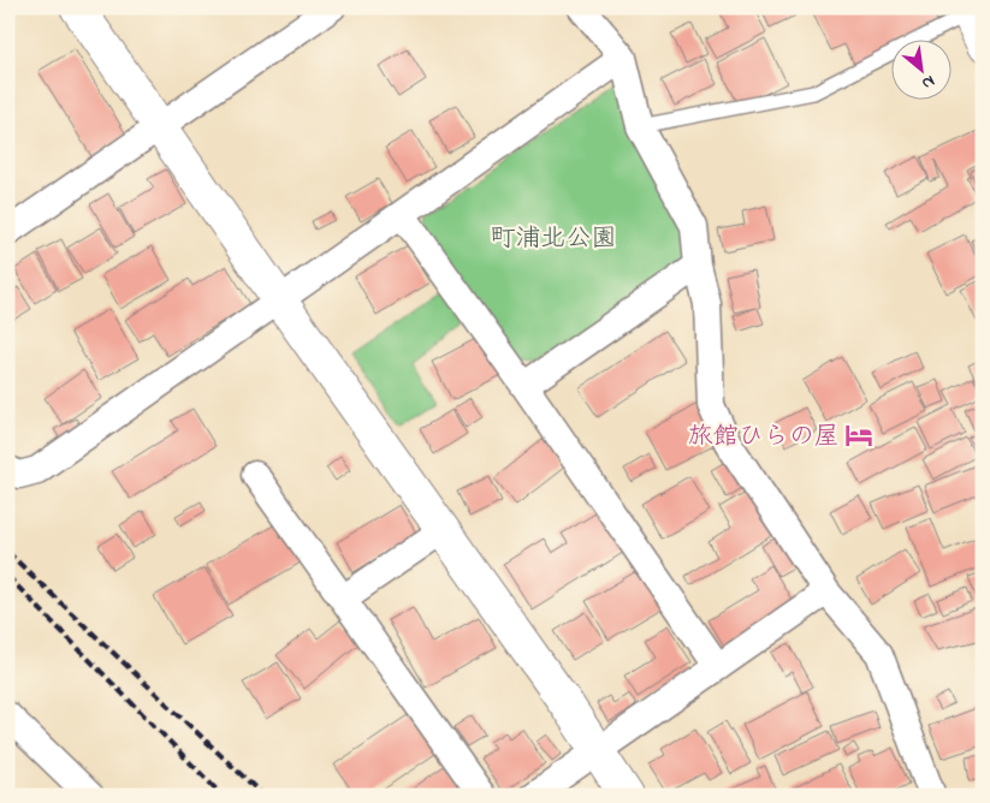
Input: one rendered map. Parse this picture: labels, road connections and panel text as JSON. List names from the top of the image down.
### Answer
{
  "parks": ["町浦北公園"],
  "places": {
    "hotel": ["旅館ひらの屋"]
  },
  "north": "bottom right"
}
